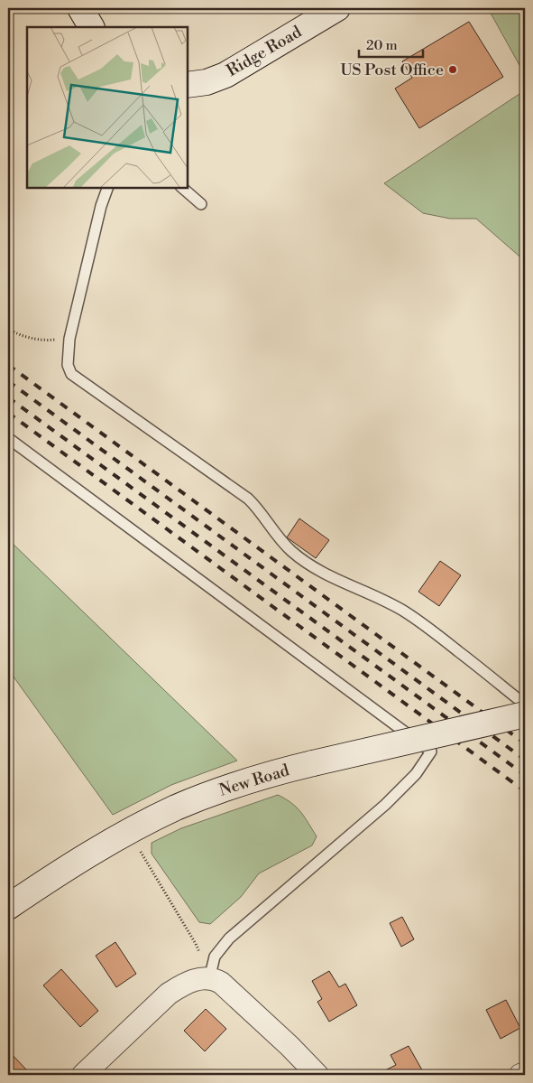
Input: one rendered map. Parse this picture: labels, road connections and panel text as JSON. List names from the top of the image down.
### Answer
{
  "streets": {
    "street": ["Ridge Road", "New Road"]
  },
  "places": ["US Post Office"],
  "scale_bar": "20 m"
}
